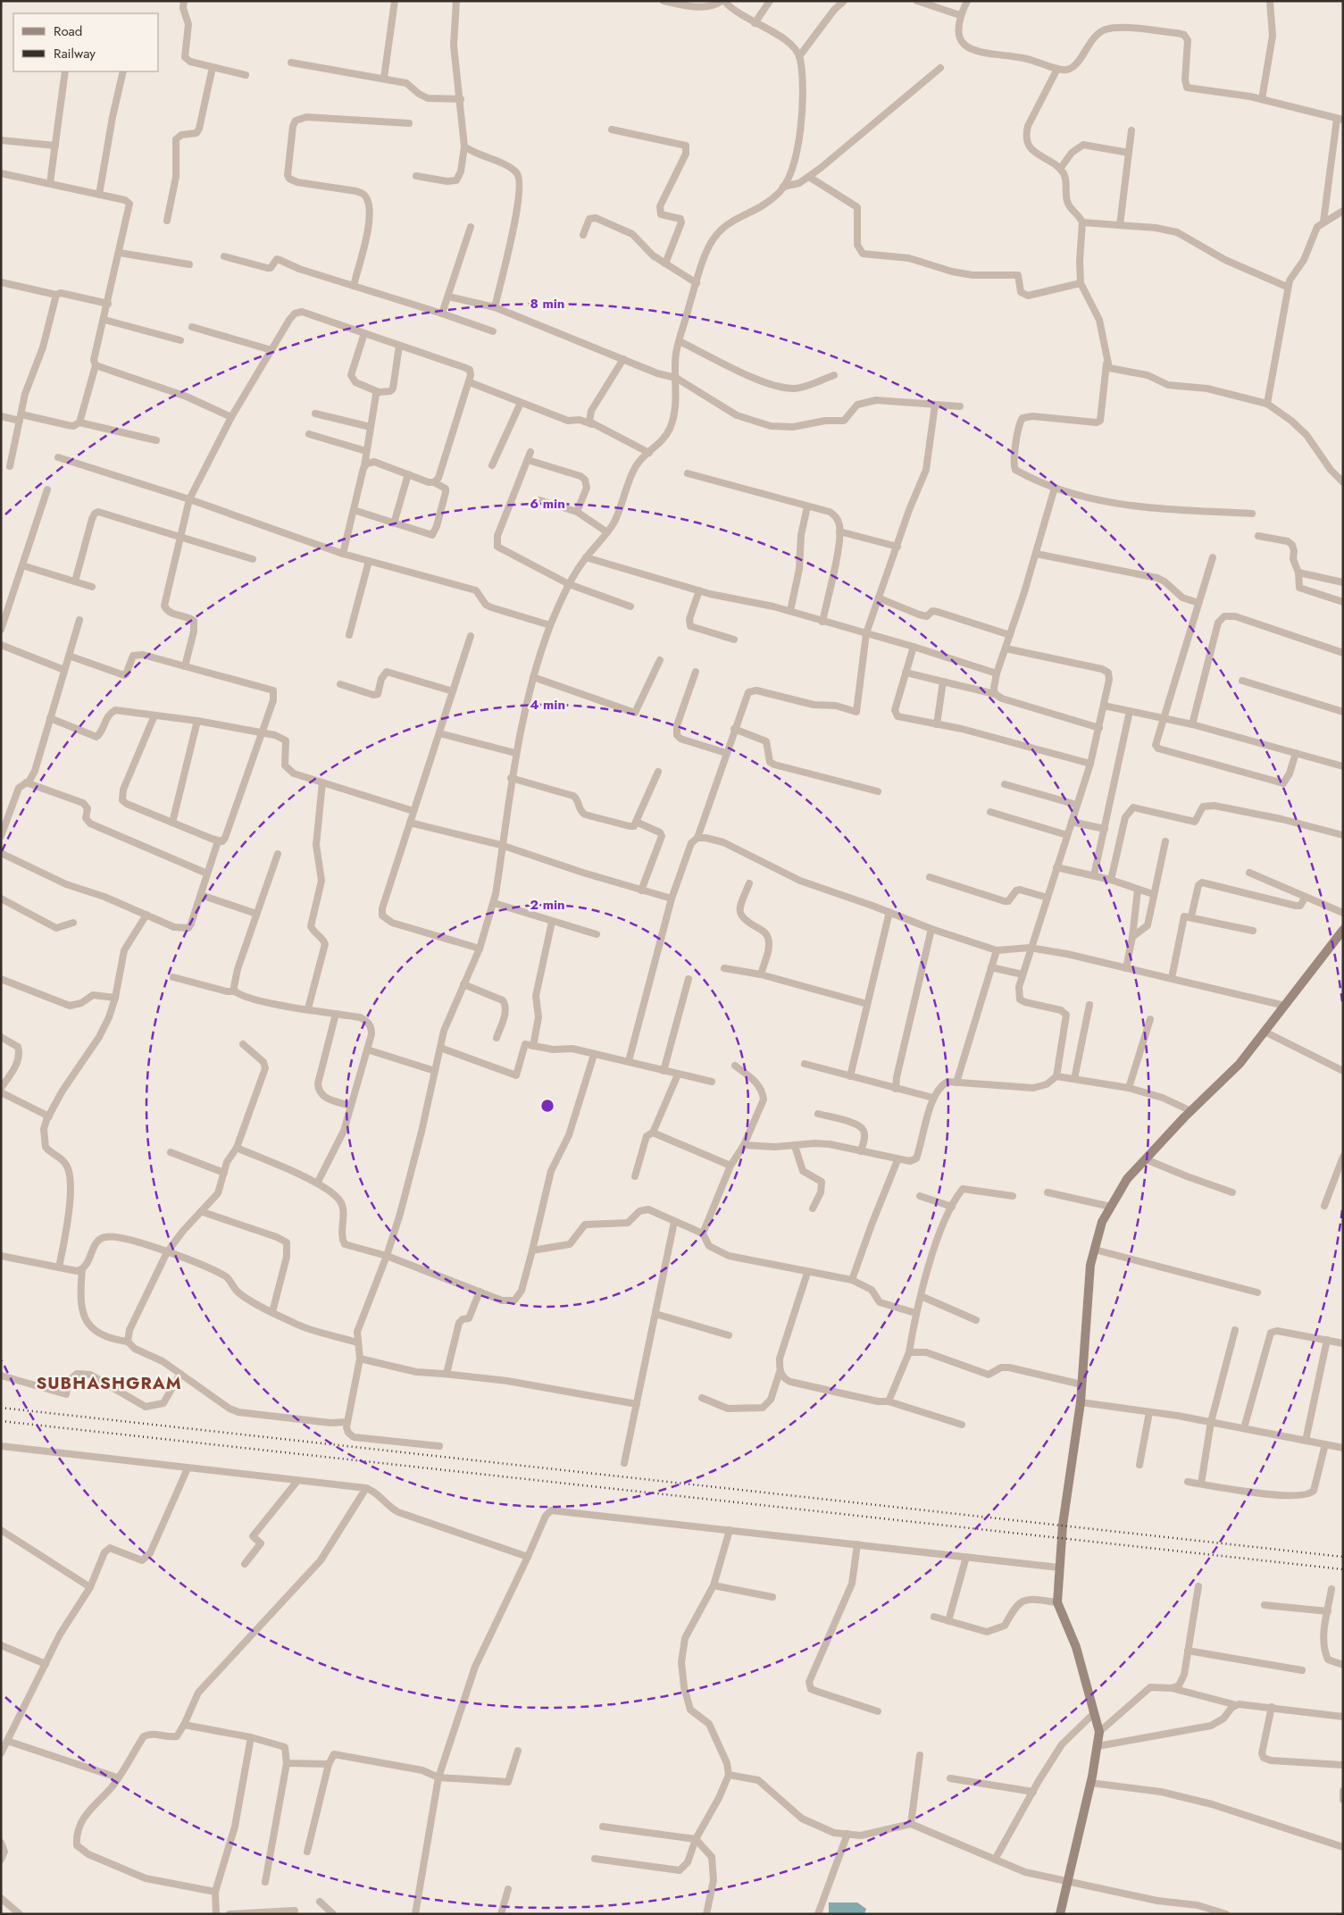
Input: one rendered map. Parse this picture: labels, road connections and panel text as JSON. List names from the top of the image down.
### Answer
{
  "districts": ["SUBHASHGRAM"],
  "legend": ["Road", "Railway"],
  "rings": [
    "8 min",
    "6 min",
    "4 min",
    "2 min"
  ]
}
